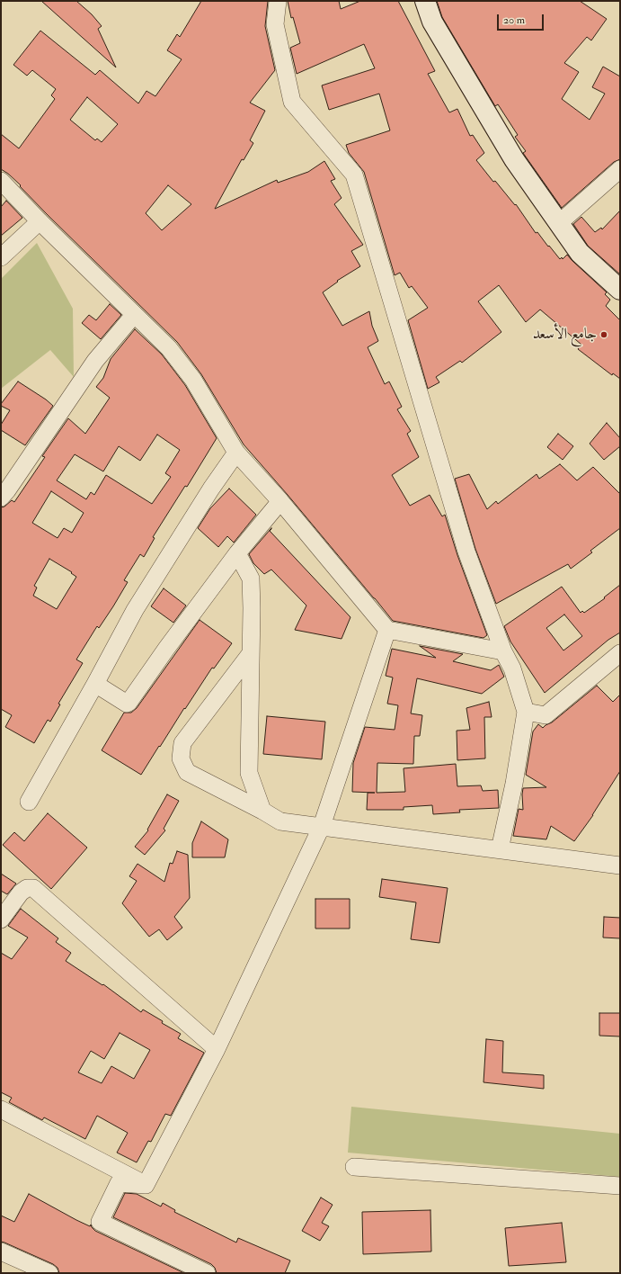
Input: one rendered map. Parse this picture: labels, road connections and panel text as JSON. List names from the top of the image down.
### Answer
{
  "places": ["جامع الأسعد"],
  "scale_bar": "20 m"
}
